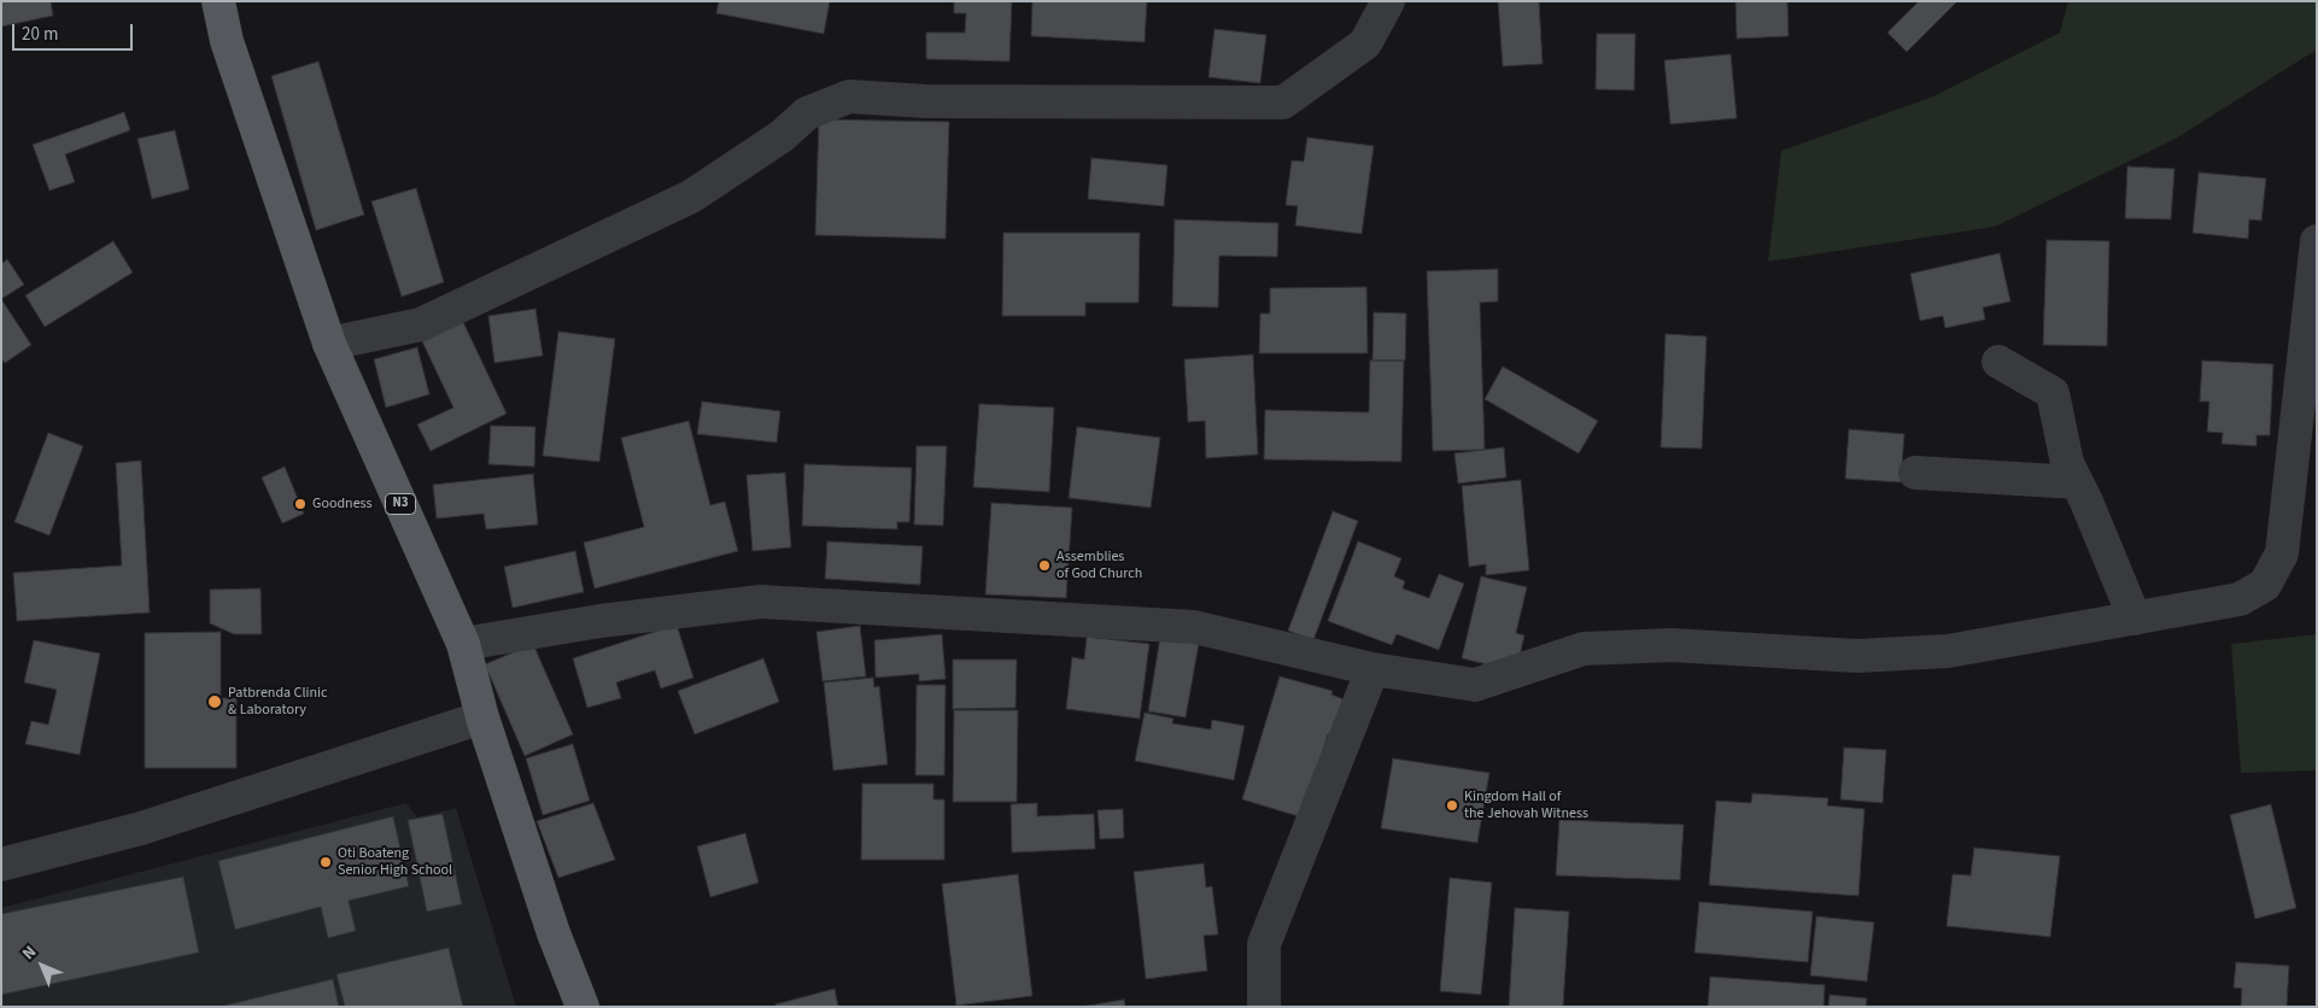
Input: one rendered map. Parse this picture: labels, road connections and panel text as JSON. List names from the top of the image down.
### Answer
{
  "streets": {
    "main road": ["N3"]
  },
  "places": [
    "Goodness",
    "Assemblies of God Church",
    "Patbrenda Clinic & Laboratory",
    "Kingdom Hall of the Jehovah Witness",
    "Oti Boateng Senior High School"
  ],
  "scale_bar": "20 m",
  "north": "top left"
}
